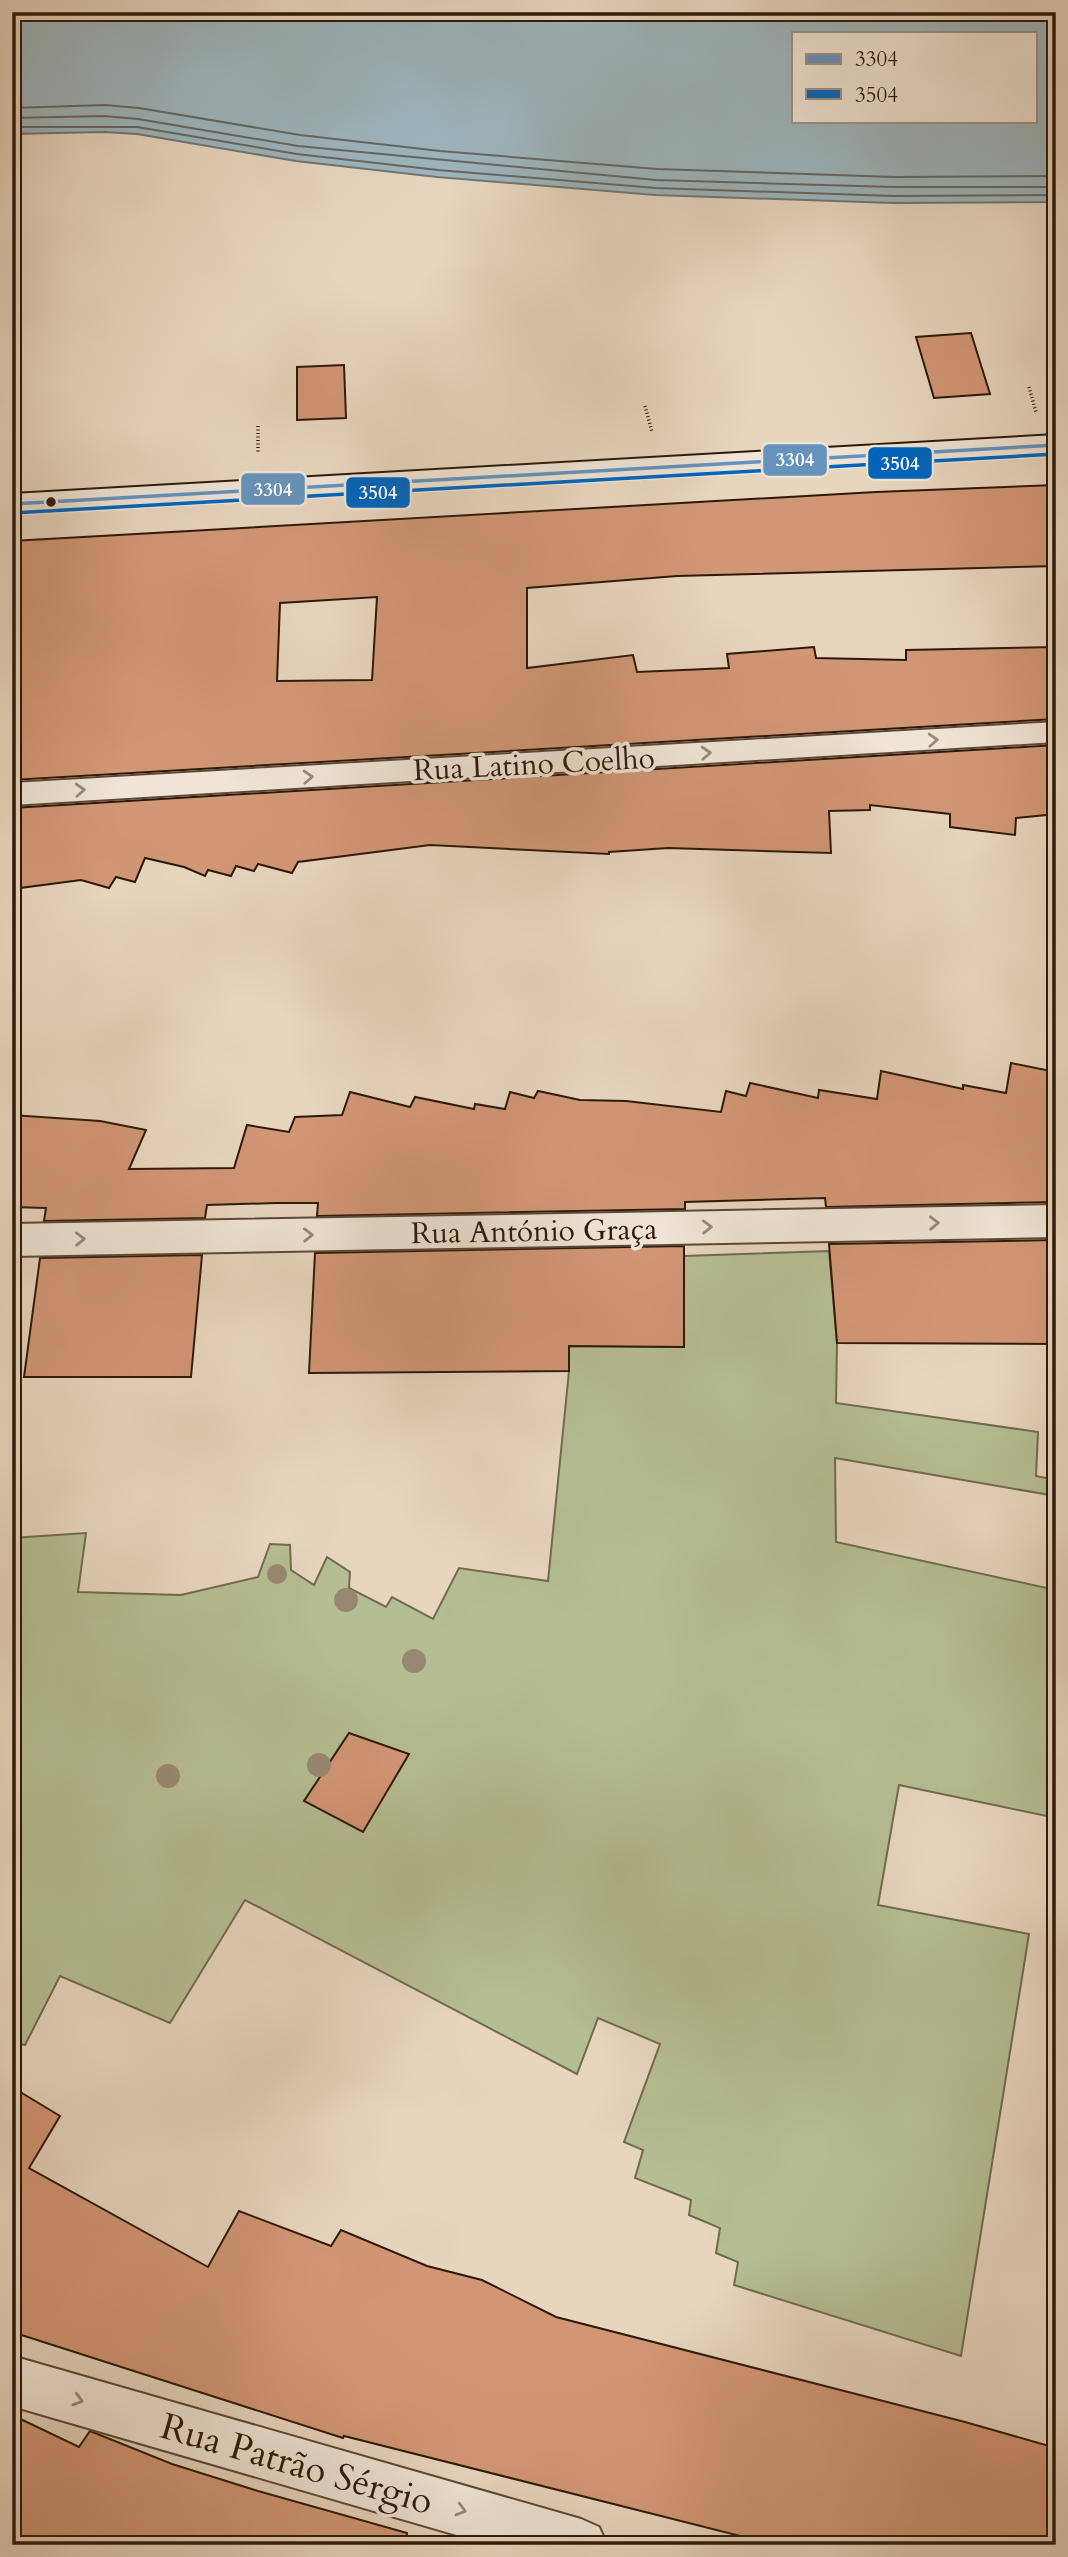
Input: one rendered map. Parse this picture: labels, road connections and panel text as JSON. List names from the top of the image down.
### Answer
{
  "streets": {
    "street": ["Rua Latino Coelho", "Rua António Graça", "Rua Patrão Sérgio"]
  },
  "one_way": ["Rua António Graça", "Rua Patrão Sérgio"],
  "lines": ["transit line 3304", "transit line 3504"],
  "legend": ["3304", "3504"]
}
